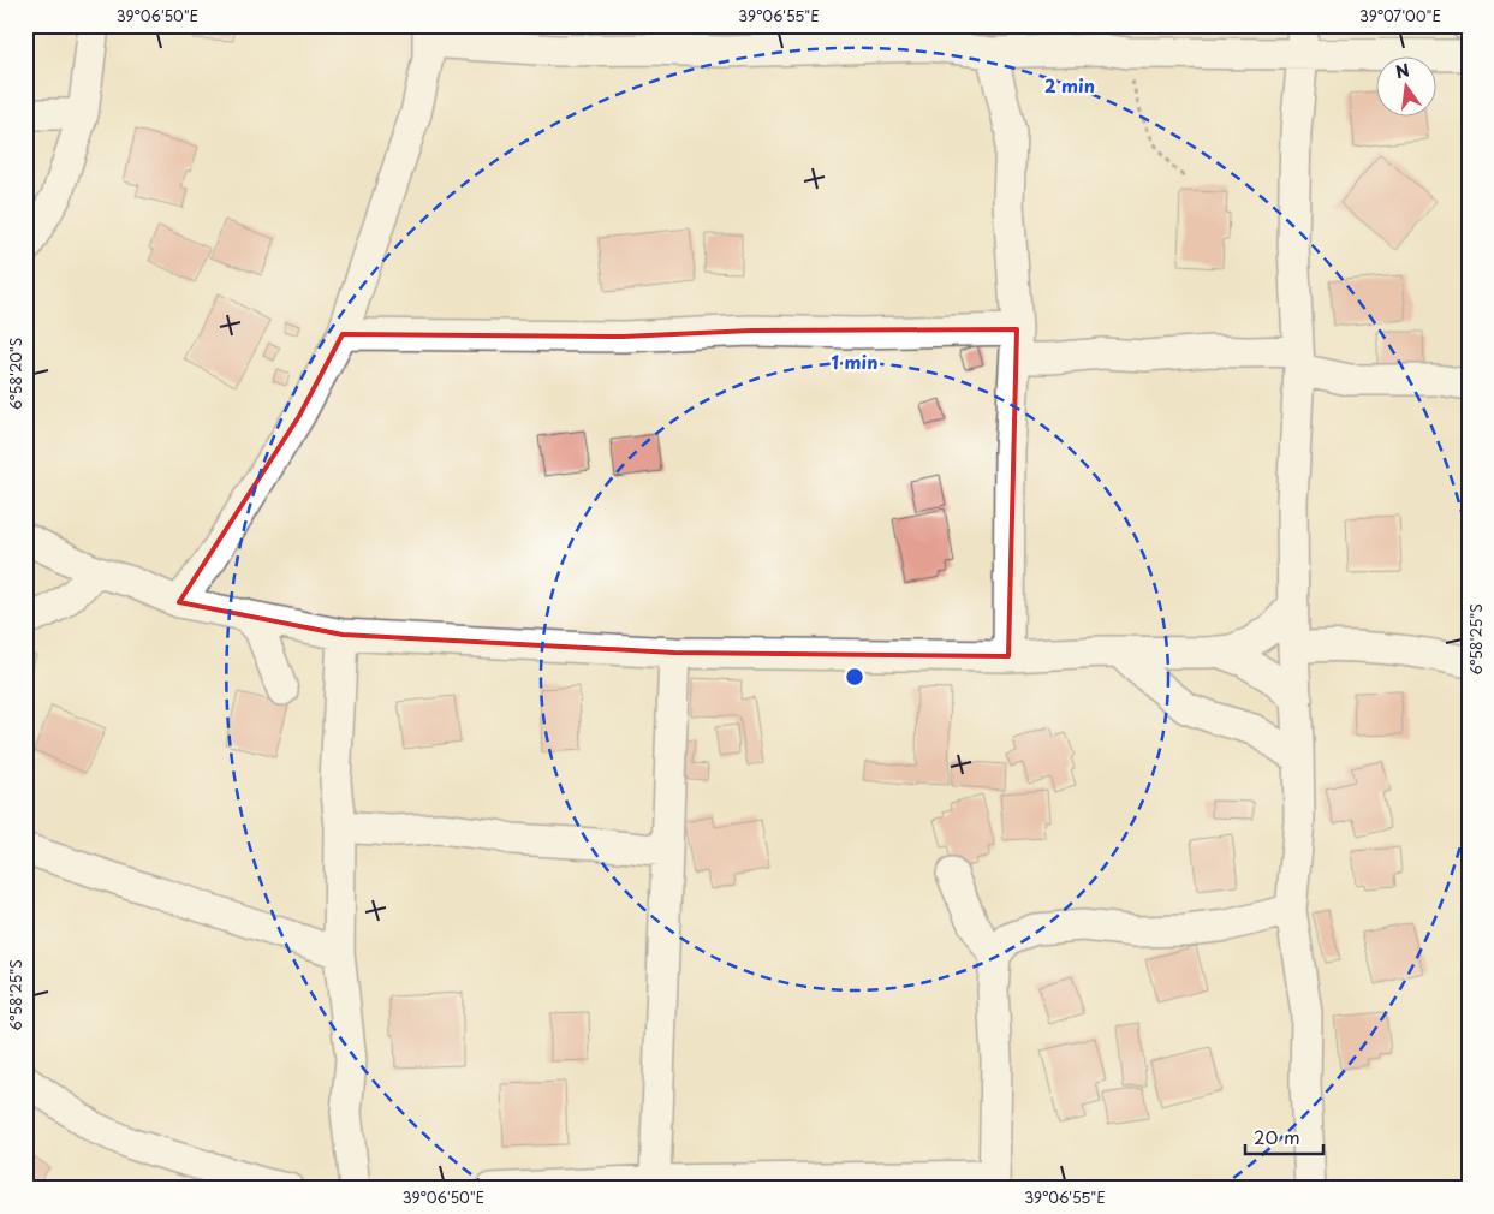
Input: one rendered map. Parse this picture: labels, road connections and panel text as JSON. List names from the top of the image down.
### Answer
{
  "scale_bar": "20 m",
  "north": "top",
  "coordinates": [
    "39°06'50\"E",
    "39°06'55\"E",
    "39°07'00\"E",
    "6°58'20\"S",
    "6°58'25\"S"
  ],
  "rings": ["2 min", "1 min"]
}
